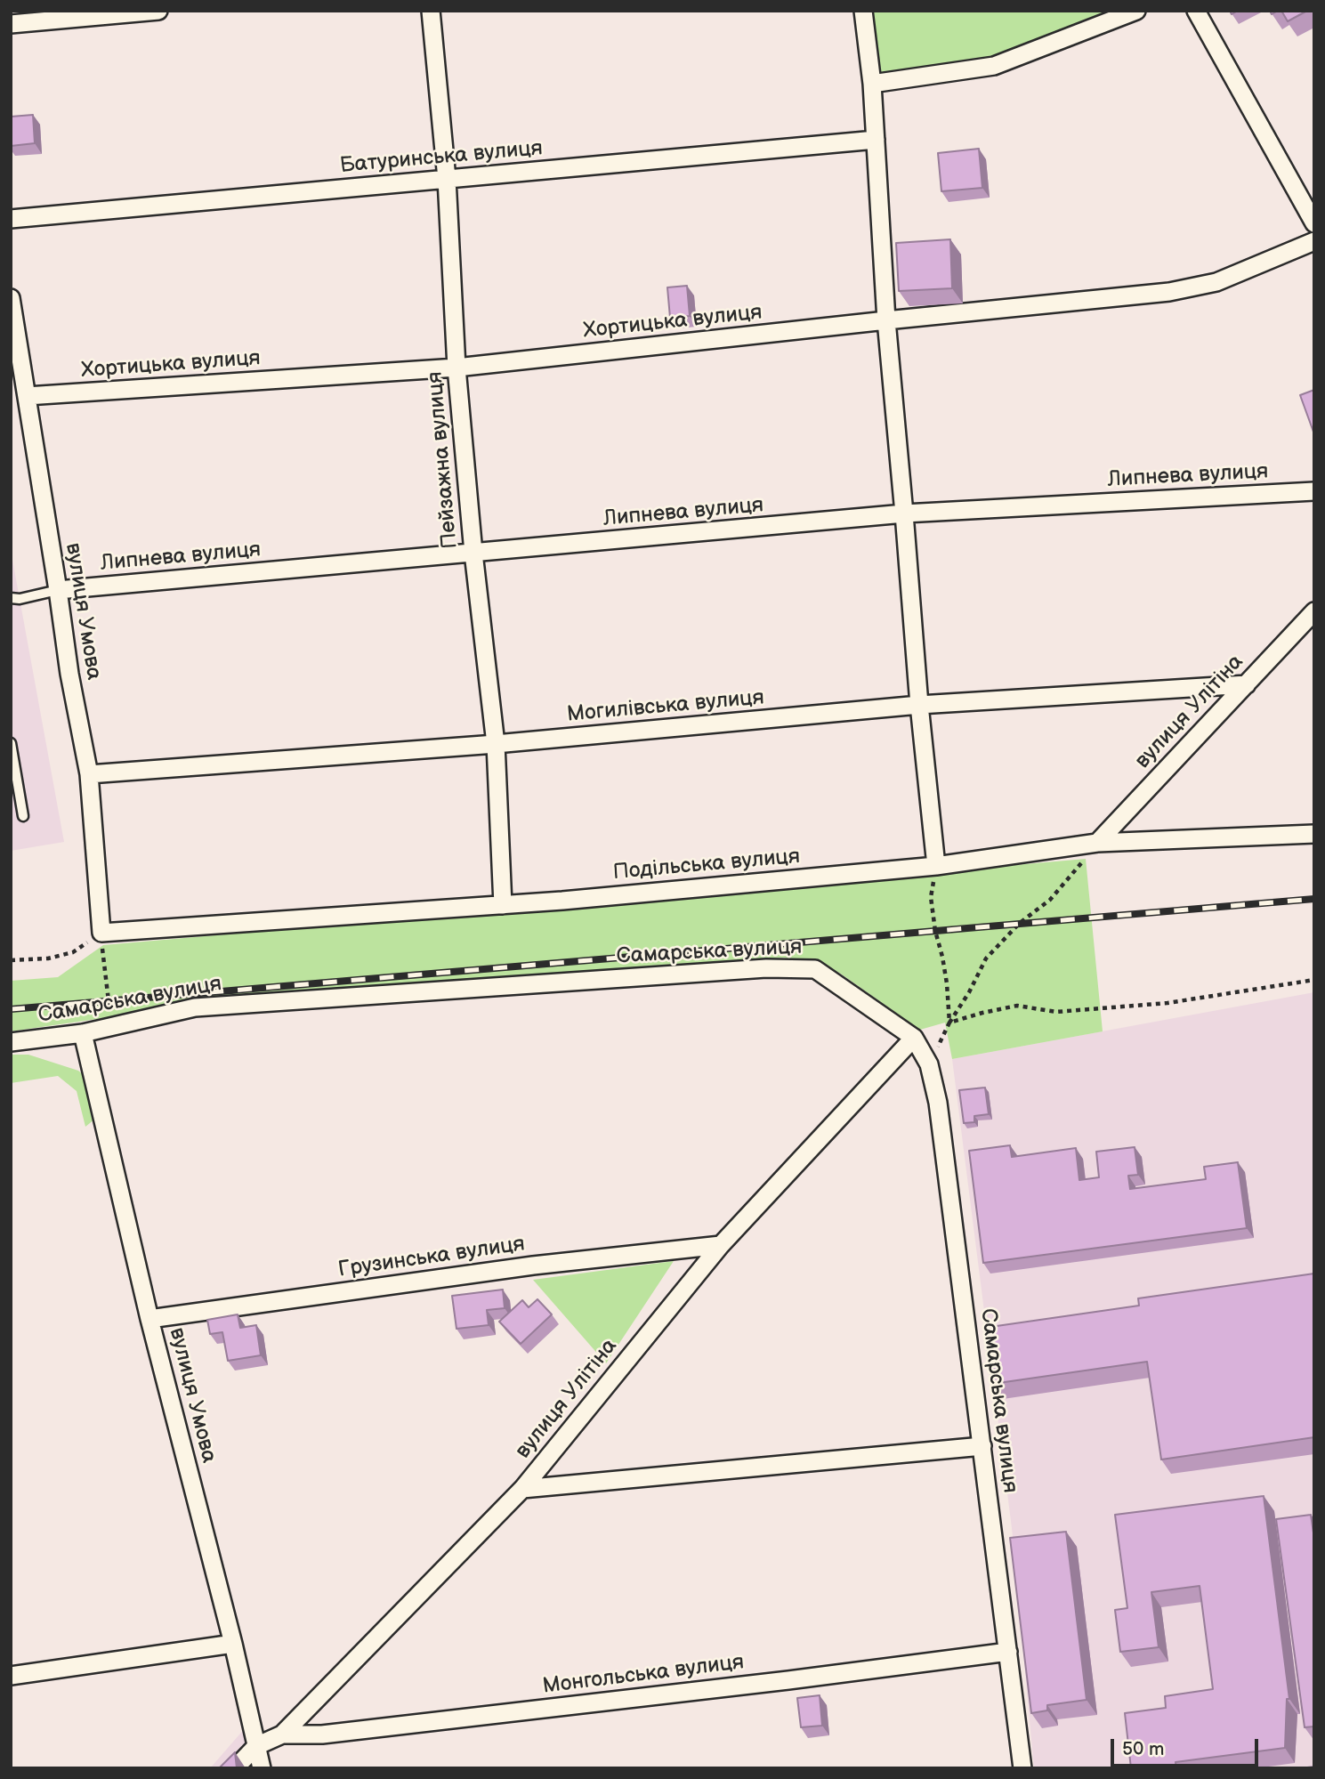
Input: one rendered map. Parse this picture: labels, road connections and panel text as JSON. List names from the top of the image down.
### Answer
{
  "streets": {
    "street": [
      "Батуринська вулиця",
      "Хортицька вулиця",
      "Пейзажна вулиця",
      "Липнева вулиця",
      "вулиця Умова",
      "Могилівська вулиця",
      "вулиця Улітіна",
      "Подільська вулиця",
      "Самарська вулиця",
      "Грузинська вулиця",
      "Монгольська вулиця"
    ]
  },
  "crossings": [
    ["Батуринська вулиця", "Пейзажна вулиця"],
    ["Хортицька вулиця", "Пейзажна вулиця"],
    ["Хортицька вулиця", "вулиця Умова"],
    ["Пейзажна вулиця", "Липнева вулиця"],
    ["Пейзажна вулиця", "Могилівська вулиця"],
    ["Пейзажна вулиця", "Подільська вулиця"],
    ["Липнева вулиця", "вулиця Умова"],
    ["вулиця Умова", "Могилівська вулиця"],
    ["вулиця Умова", "вулиця Улітіна"],
    ["вулиця Умова", "Подільська вулиця"],
    ["вулиця Умова", "Самарська вулиця"],
    ["вулиця Умова", "Грузинська вулиця"],
    ["Могилівська вулиця", "вулиця Улітіна"],
    ["вулиця Улітіна", "Подільська вулиця"],
    ["вулиця Улітіна", "Самарська вулиця"],
    ["вулиця Улітіна", "Грузинська вулиця"],
    ["вулиця Улітіна", "Монгольська вулиця"],
    ["Самарська вулиця", "Монгольська вулиця"]
  ],
  "scale_bar": "50 m"
}
